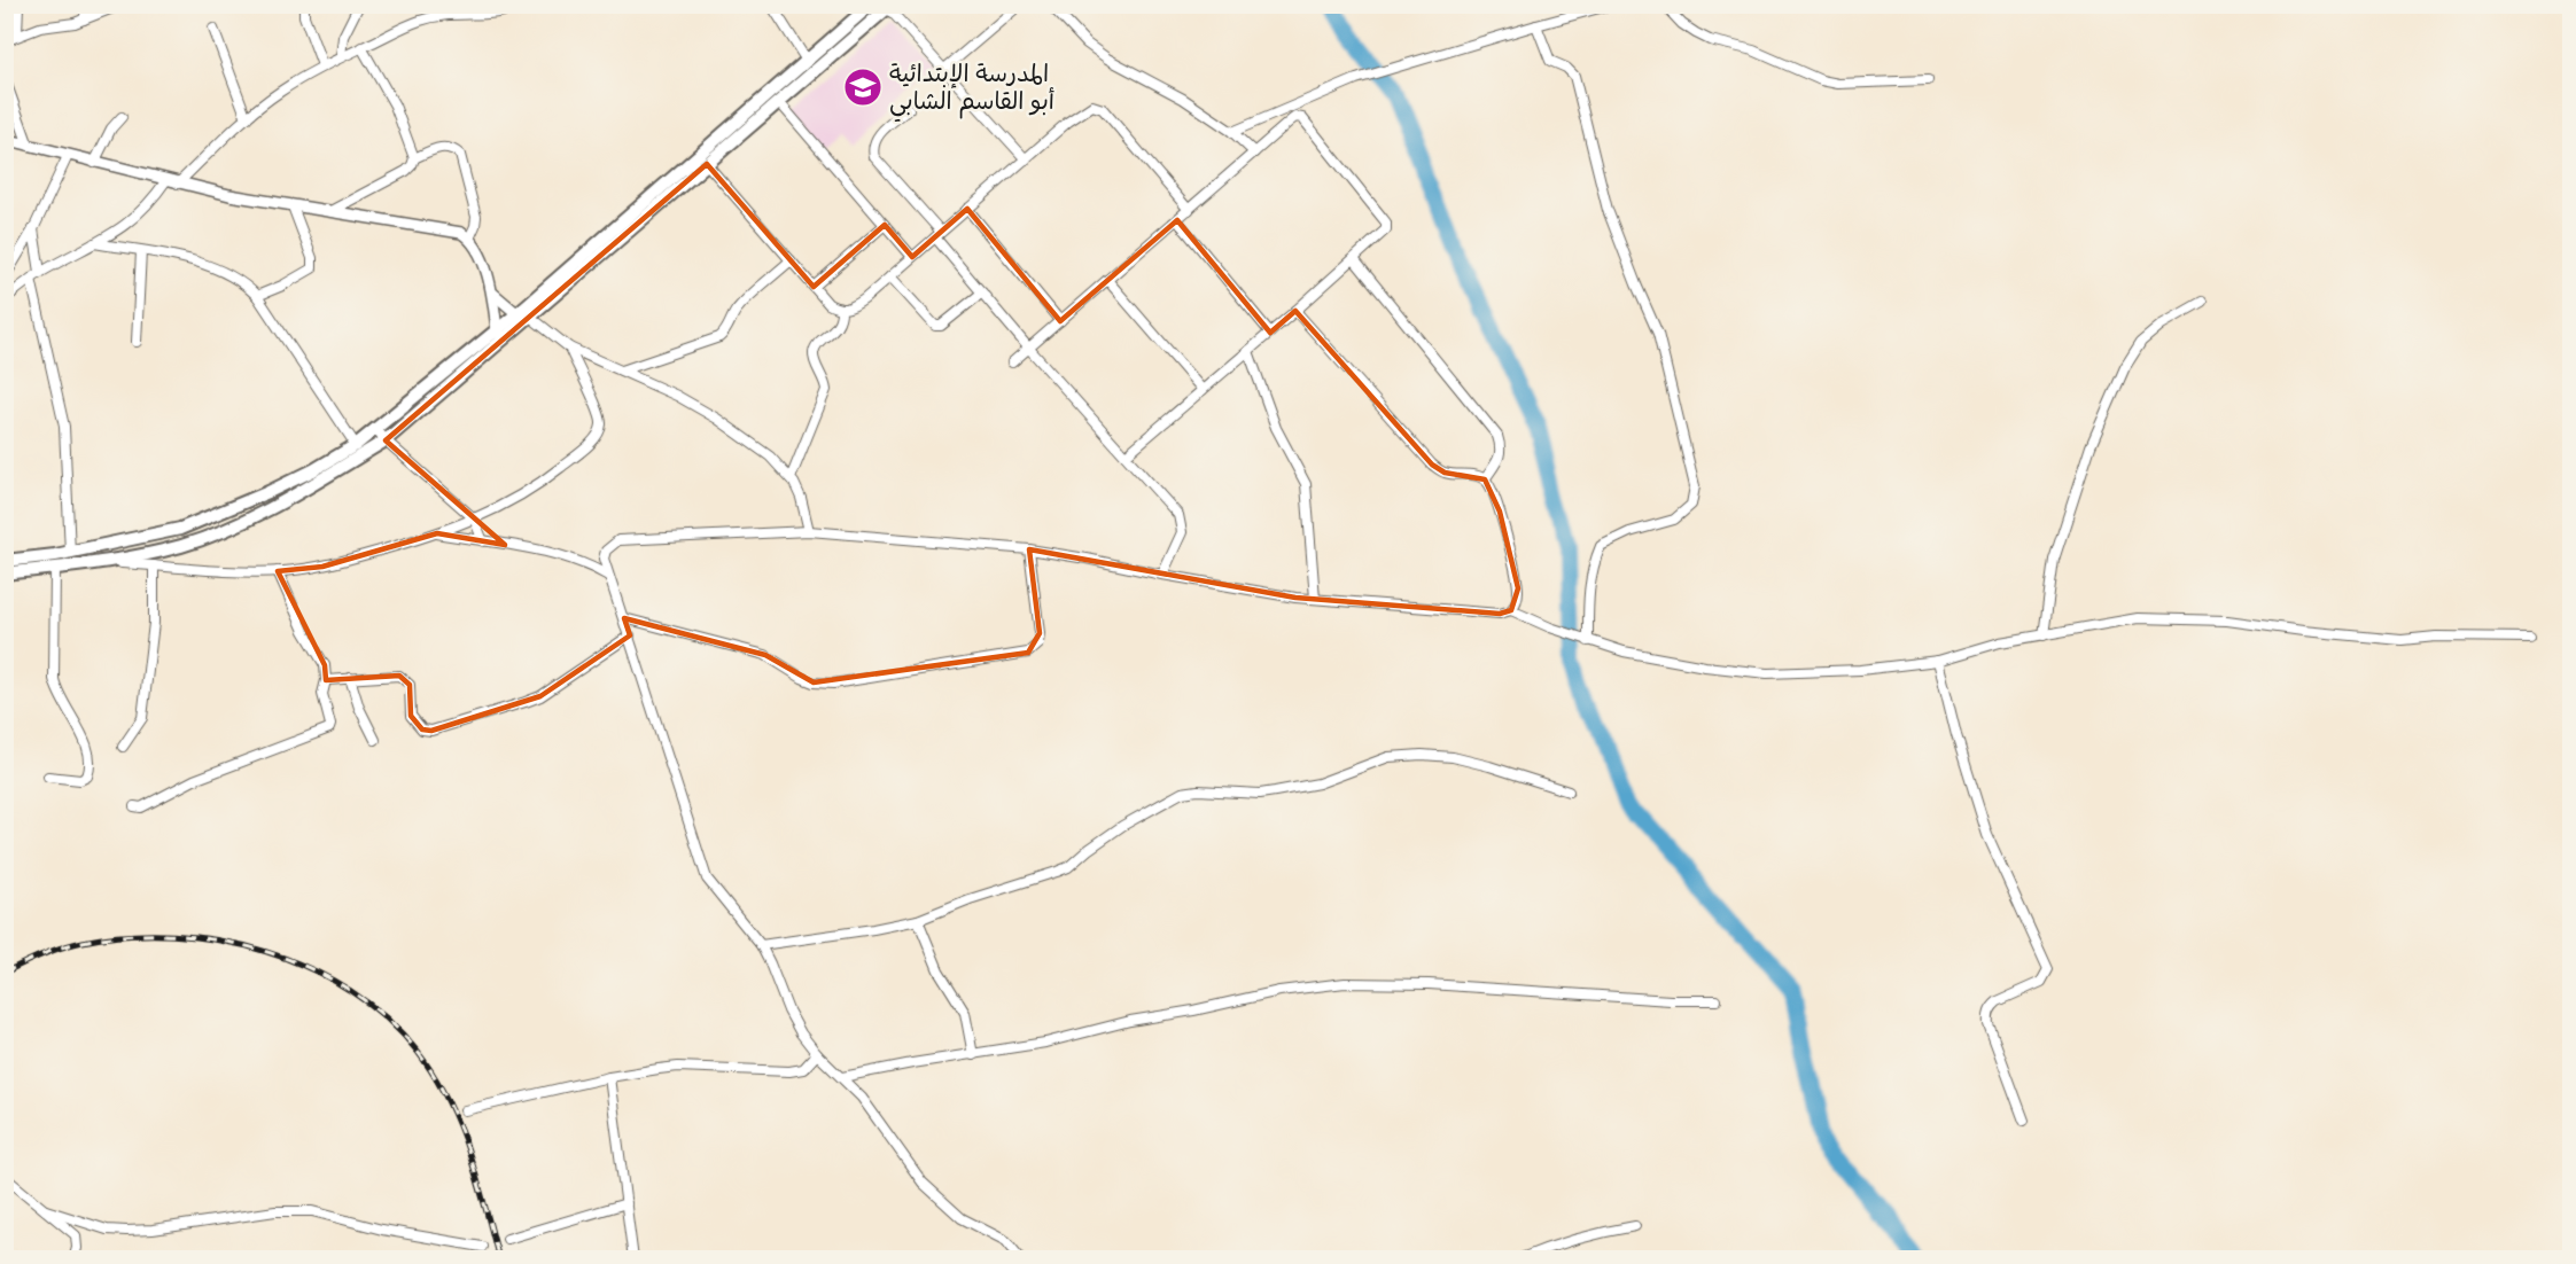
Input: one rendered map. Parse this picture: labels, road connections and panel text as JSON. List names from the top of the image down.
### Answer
{
  "places": {
    "school or university": ["المدرسة الإبتدائية أبو القاسم الشابي"]
  }
}
